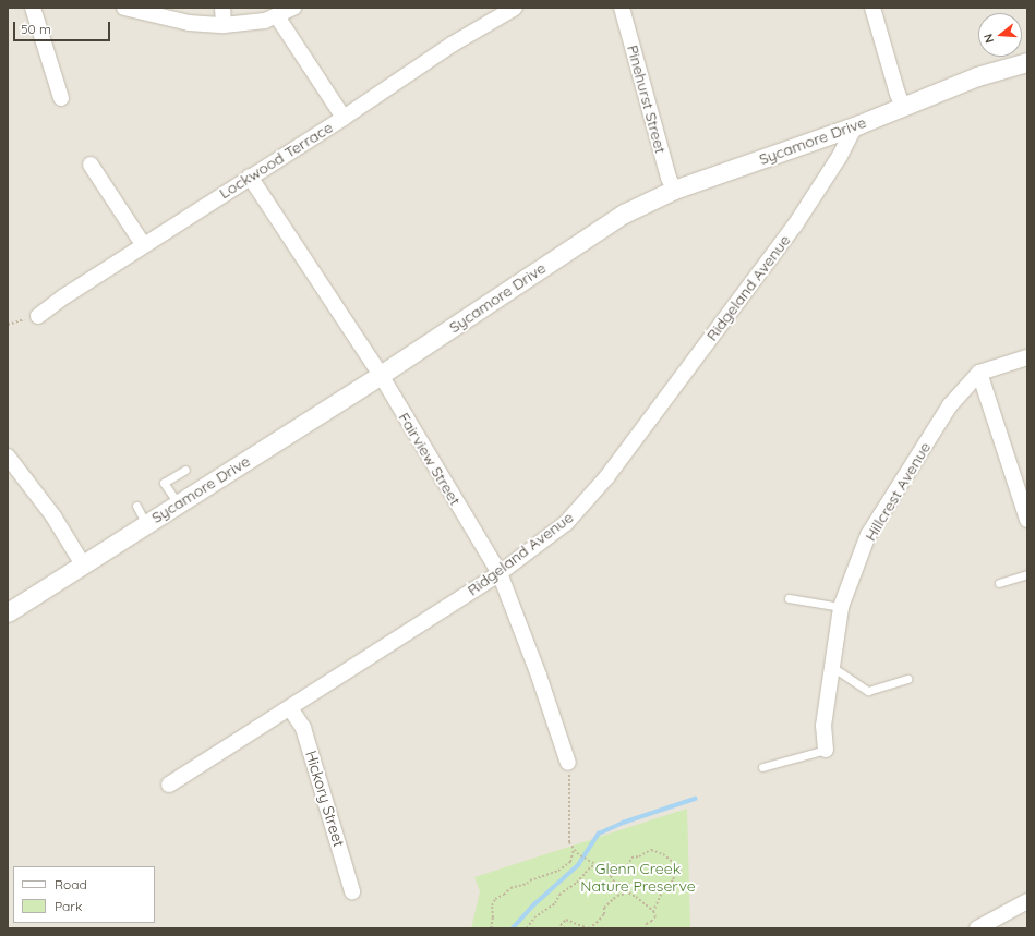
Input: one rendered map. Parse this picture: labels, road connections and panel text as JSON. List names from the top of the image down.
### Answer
{
  "streets": {
    "street": [
      "Pinehurst Street",
      "Sycamore Drive",
      "Lockwood Terrace",
      "Ridgeland Avenue",
      "Fairview Street",
      "Hillcrest Avenue",
      "Hickory Street"
    ]
  },
  "crossings": [
    ["Pinehurst Street", "Sycamore Drive"],
    ["Sycamore Drive", "Ridgeland Avenue"],
    ["Sycamore Drive", "Fairview Street"],
    ["Lockwood Terrace", "Fairview Street"],
    ["Ridgeland Avenue", "Fairview Street"],
    ["Ridgeland Avenue", "Hickory Street"]
  ],
  "parks": ["Glenn Creek Nature Preserve"],
  "legend": ["Road", "Park"],
  "scale_bar": "50 m",
  "north": "left"
}
